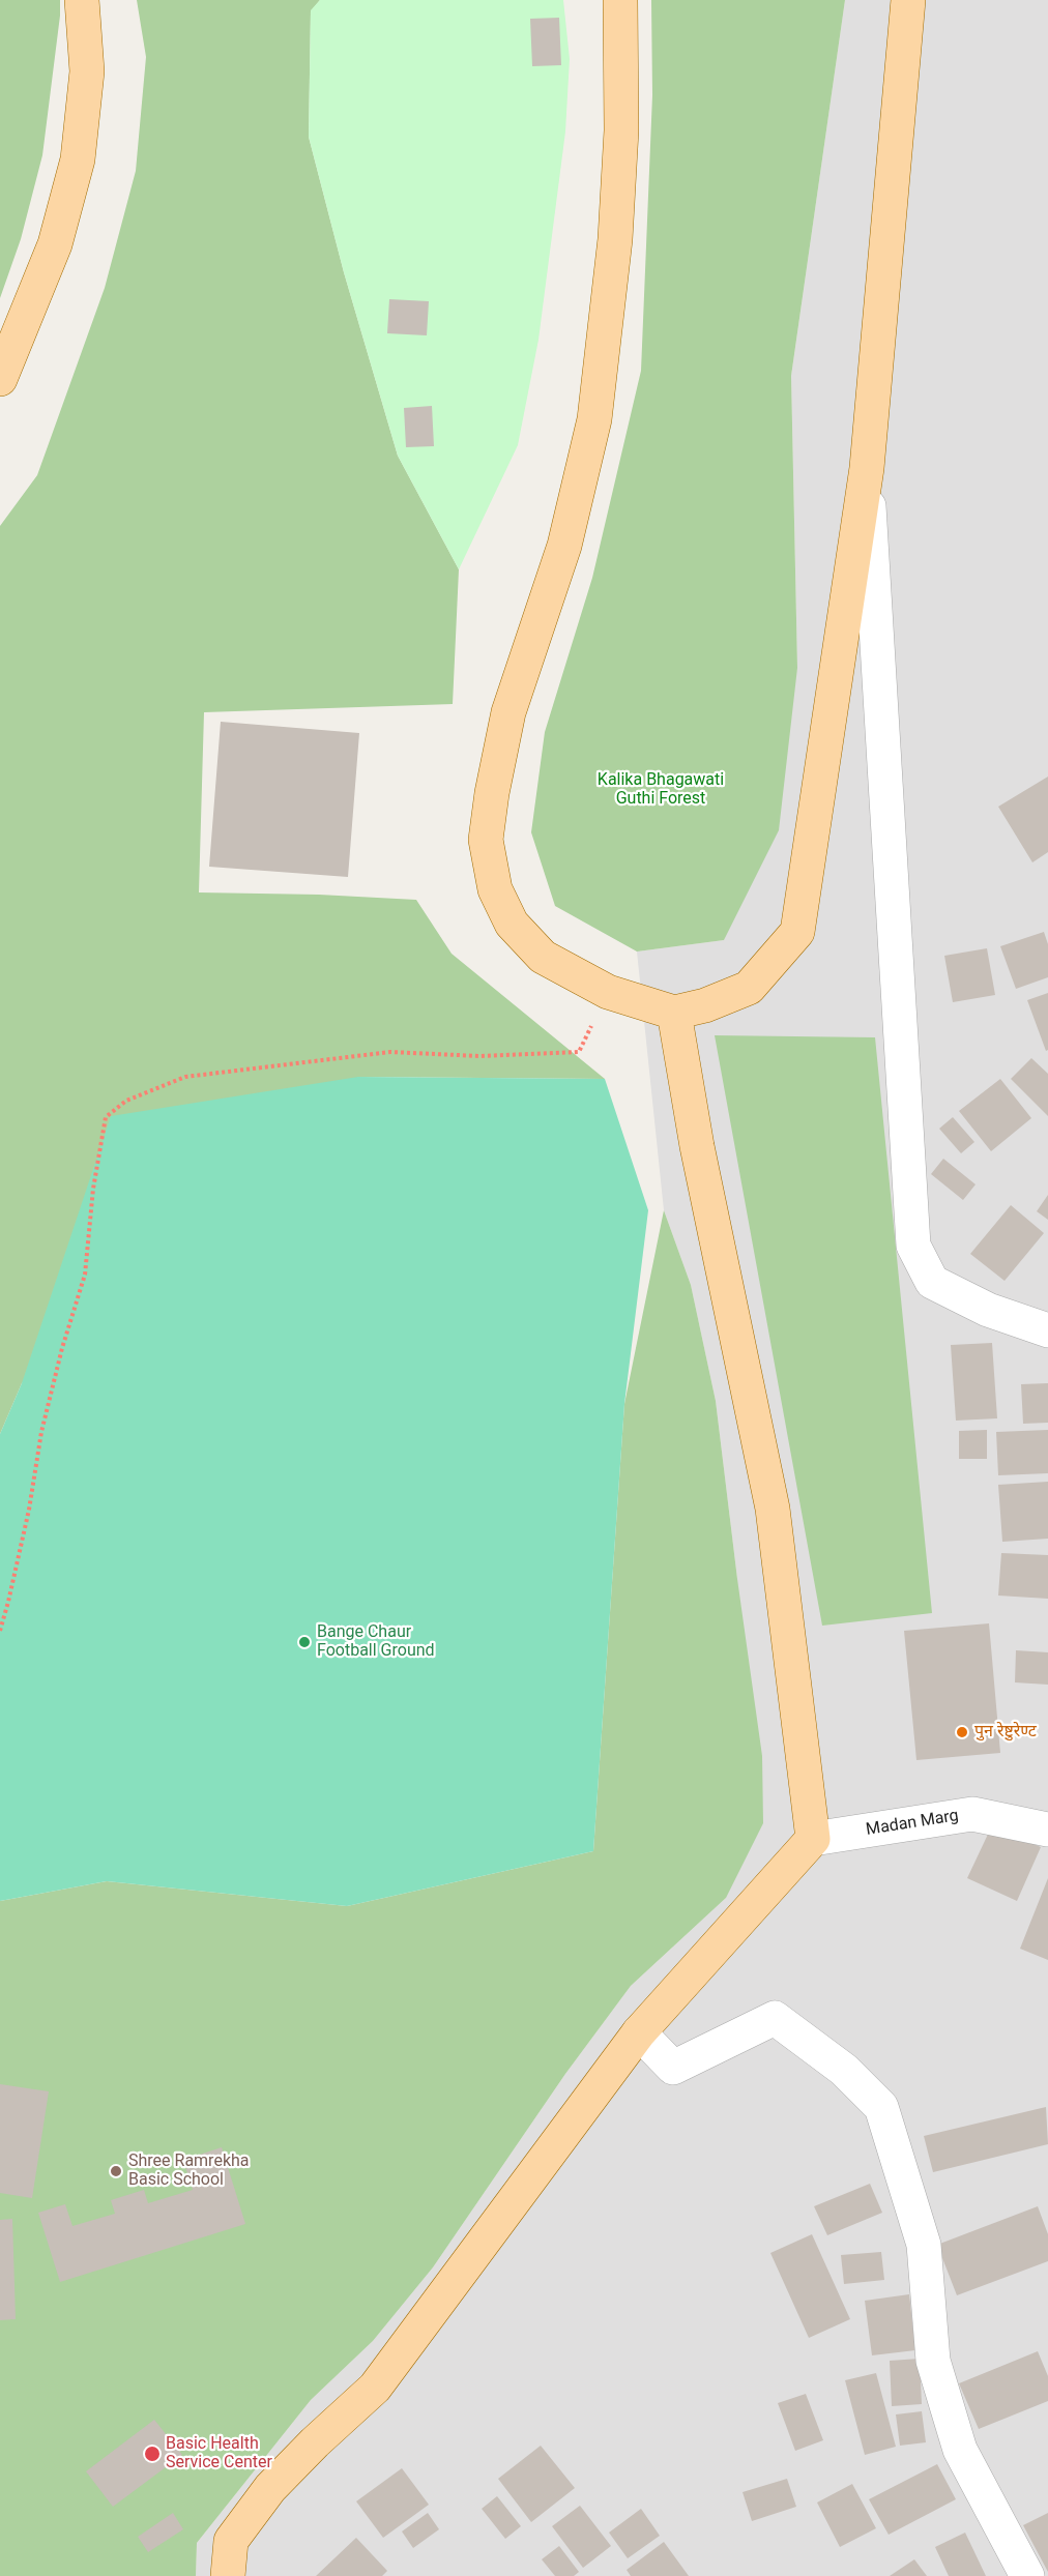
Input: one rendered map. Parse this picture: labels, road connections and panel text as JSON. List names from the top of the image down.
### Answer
{
  "streets": {
    "street": ["Madan Marg"]
  },
  "parks": ["Kalika Bhagawati Guthi Forest"],
  "places": [
    "Bange Chaur Football Ground",
    "पुन रेष्टुरेण्ट",
    "Shree Ramrekha Basic School",
    "Basic Health Service Center"
  ]
}
